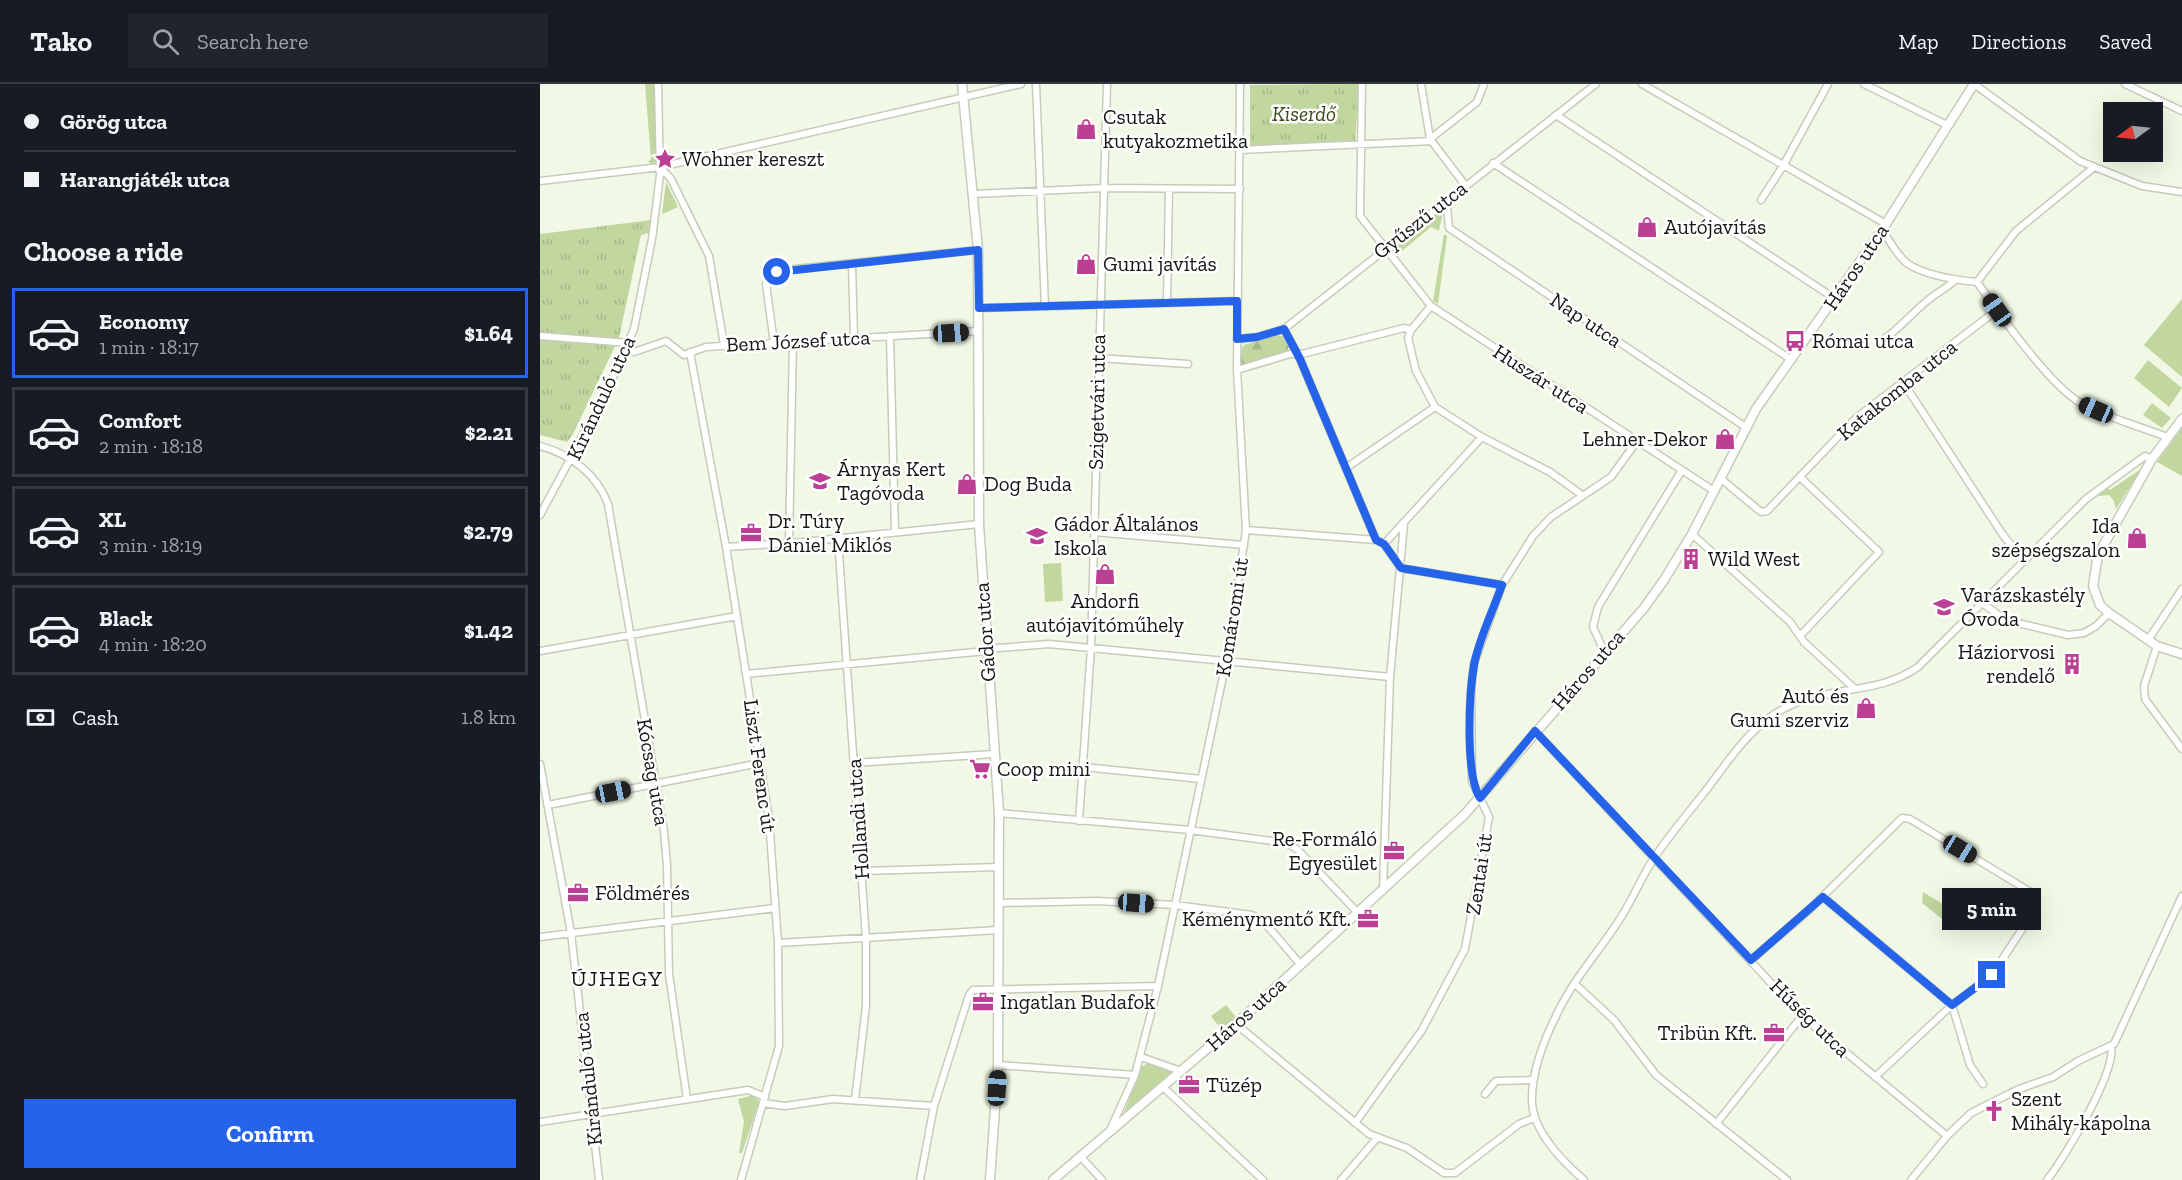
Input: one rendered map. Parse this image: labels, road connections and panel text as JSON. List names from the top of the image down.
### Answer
{
  "streets": {
    "street": [
      "Gyűszű utca",
      "Háros utca",
      "Nap utca",
      "Bem József utca",
      "Huszár utca",
      "Katakomba utca",
      "Kiránduló utca",
      "Szigetvári utca",
      "Komáromi út",
      "Gádor utca",
      "Liszt Ferenc út",
      "Kócsag utca",
      "Hollandi utca",
      "Zentai út",
      "Hűség utca"
    ]
  },
  "crossings": [
    ["Gyűszű utca", "Nap utca"],
    ["Gyűszű utca", "Huszár utca"],
    ["Gyűszű utca", "Komáromi út"],
    ["Háros utca", "Nap utca"],
    ["Háros utca", "Huszár utca"],
    ["Háros utca", "Katakomba utca"],
    ["Háros utca", "Komáromi út"],
    ["Háros utca", "Zentai út"],
    ["Háros utca", "Hűség utca"],
    ["Bem József utca", "Gádor utca"],
    ["Bem József utca", "Liszt Ferenc út"],
    ["Huszár utca", "Zentai út"],
    ["Kiránduló utca", "Kócsag utca"]
  ],
  "districts": ["ÚJHEGY"],
  "parks": ["Kiserdő"],
  "places": {
    "shop": [
      "Csutak kutyakozmetika",
      "Autójavítás",
      "Gumi javítás",
      "Lehner-Dekor",
      "Dog Buda",
      "Ida szépségszalon",
      "Andorfi autójavítóműhely",
      "Autó és Gumi szerviz"
    ],
    "place": ["Wohner kereszt"],
    "bus stop": ["Római utca"],
    "school or university": ["Árnyas Kert Tagóvoda", "Gádor Általános Iskola", "Varázskastély Óvoda"],
    "office": [
      "Dr. Túry Dániel Miklós",
      "Re-Formáló Egyesület",
      "Földmérés",
      "Kéménymentő Kft.",
      "Ingatlan Budafok",
      "Tribün Kft.",
      "Tüzép"
    ],
    "building": ["Wild West", "Háziorvosi rendelő"],
    "supermarket": ["Coop mini"],
    "church": ["Szent Mihály-kápolna"]
  },
  "north": "left",
  "page": {
    "header": "Tako",
    "search": "Search here",
    "nav": ["Map", "Directions", "Saved"],
    "banner": ["Görög utca", "Harangjáték utca"],
    "heading": "Choose a ride",
    "list": [
      {
        "name": "Economy",
        "note": "1 min · 18:17",
        "value": "$1.64"
      },
      {
        "name": "Comfort",
        "note": "2 min · 18:18",
        "value": "$2.21"
      },
      {
        "name": "XL",
        "note": "3 min · 18:19",
        "value": "$2.79"
      },
      {
        "name": "Black",
        "note": "4 min · 18:20",
        "value": "$1.42"
      }
    ],
    "pay": ["Cash", "1.8 km"],
    "bubble": "5 min",
    "buttons": "Confirm"
  }
}
